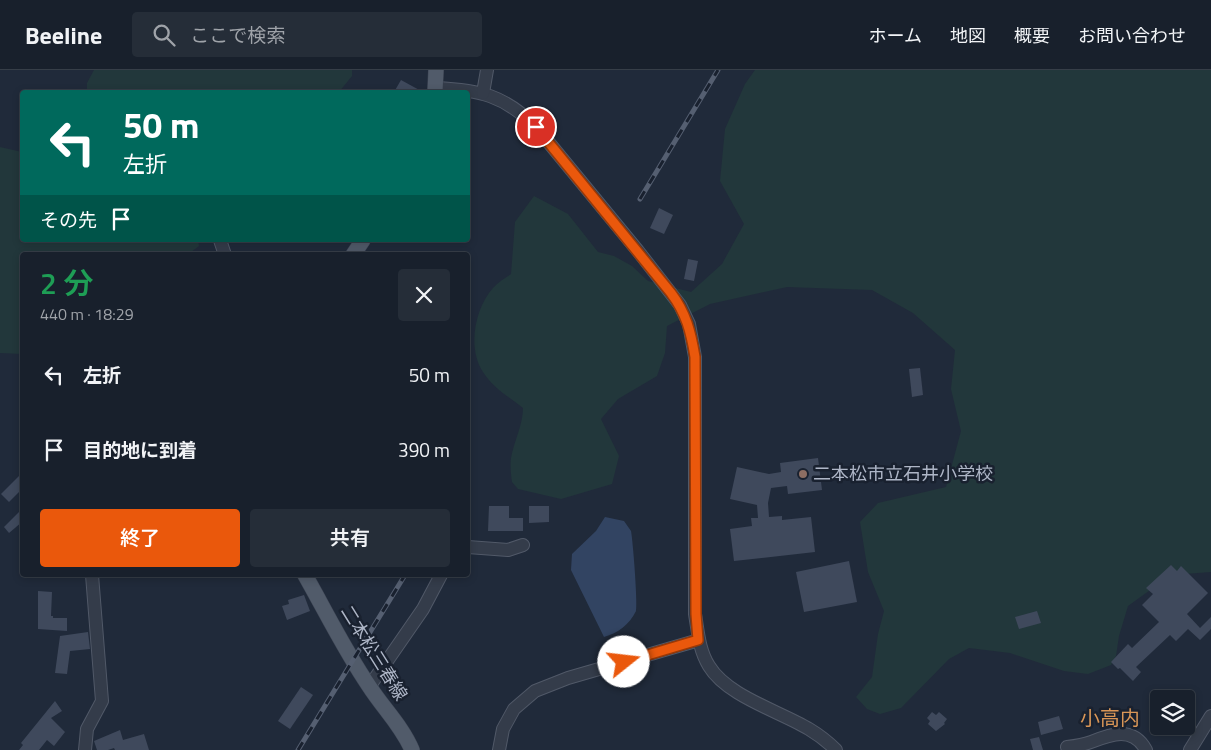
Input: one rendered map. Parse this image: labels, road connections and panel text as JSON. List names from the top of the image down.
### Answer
{
  "streets": {
    "main road": ["二本松三春線"]
  },
  "districts": ["小高内"],
  "places": ["二本松市立石井小学校"],
  "page": {
    "header": "Beeline",
    "search": "ここで検索",
    "nav": [
      "ホーム",
      "地図",
      "概要",
      "お問い合わせ"
    ],
    "turn": ["50 m", "左折"],
    "then": "その先",
    "heading": ["2 分", "440 m · 18:29"],
    "list": [
      {
        "name": "左折",
        "value": "50 m"
      },
      {
        "name": "目的地に到着",
        "value": "390 m"
      }
    ],
    "buttons": ["終了", "共有"]
  }
}
